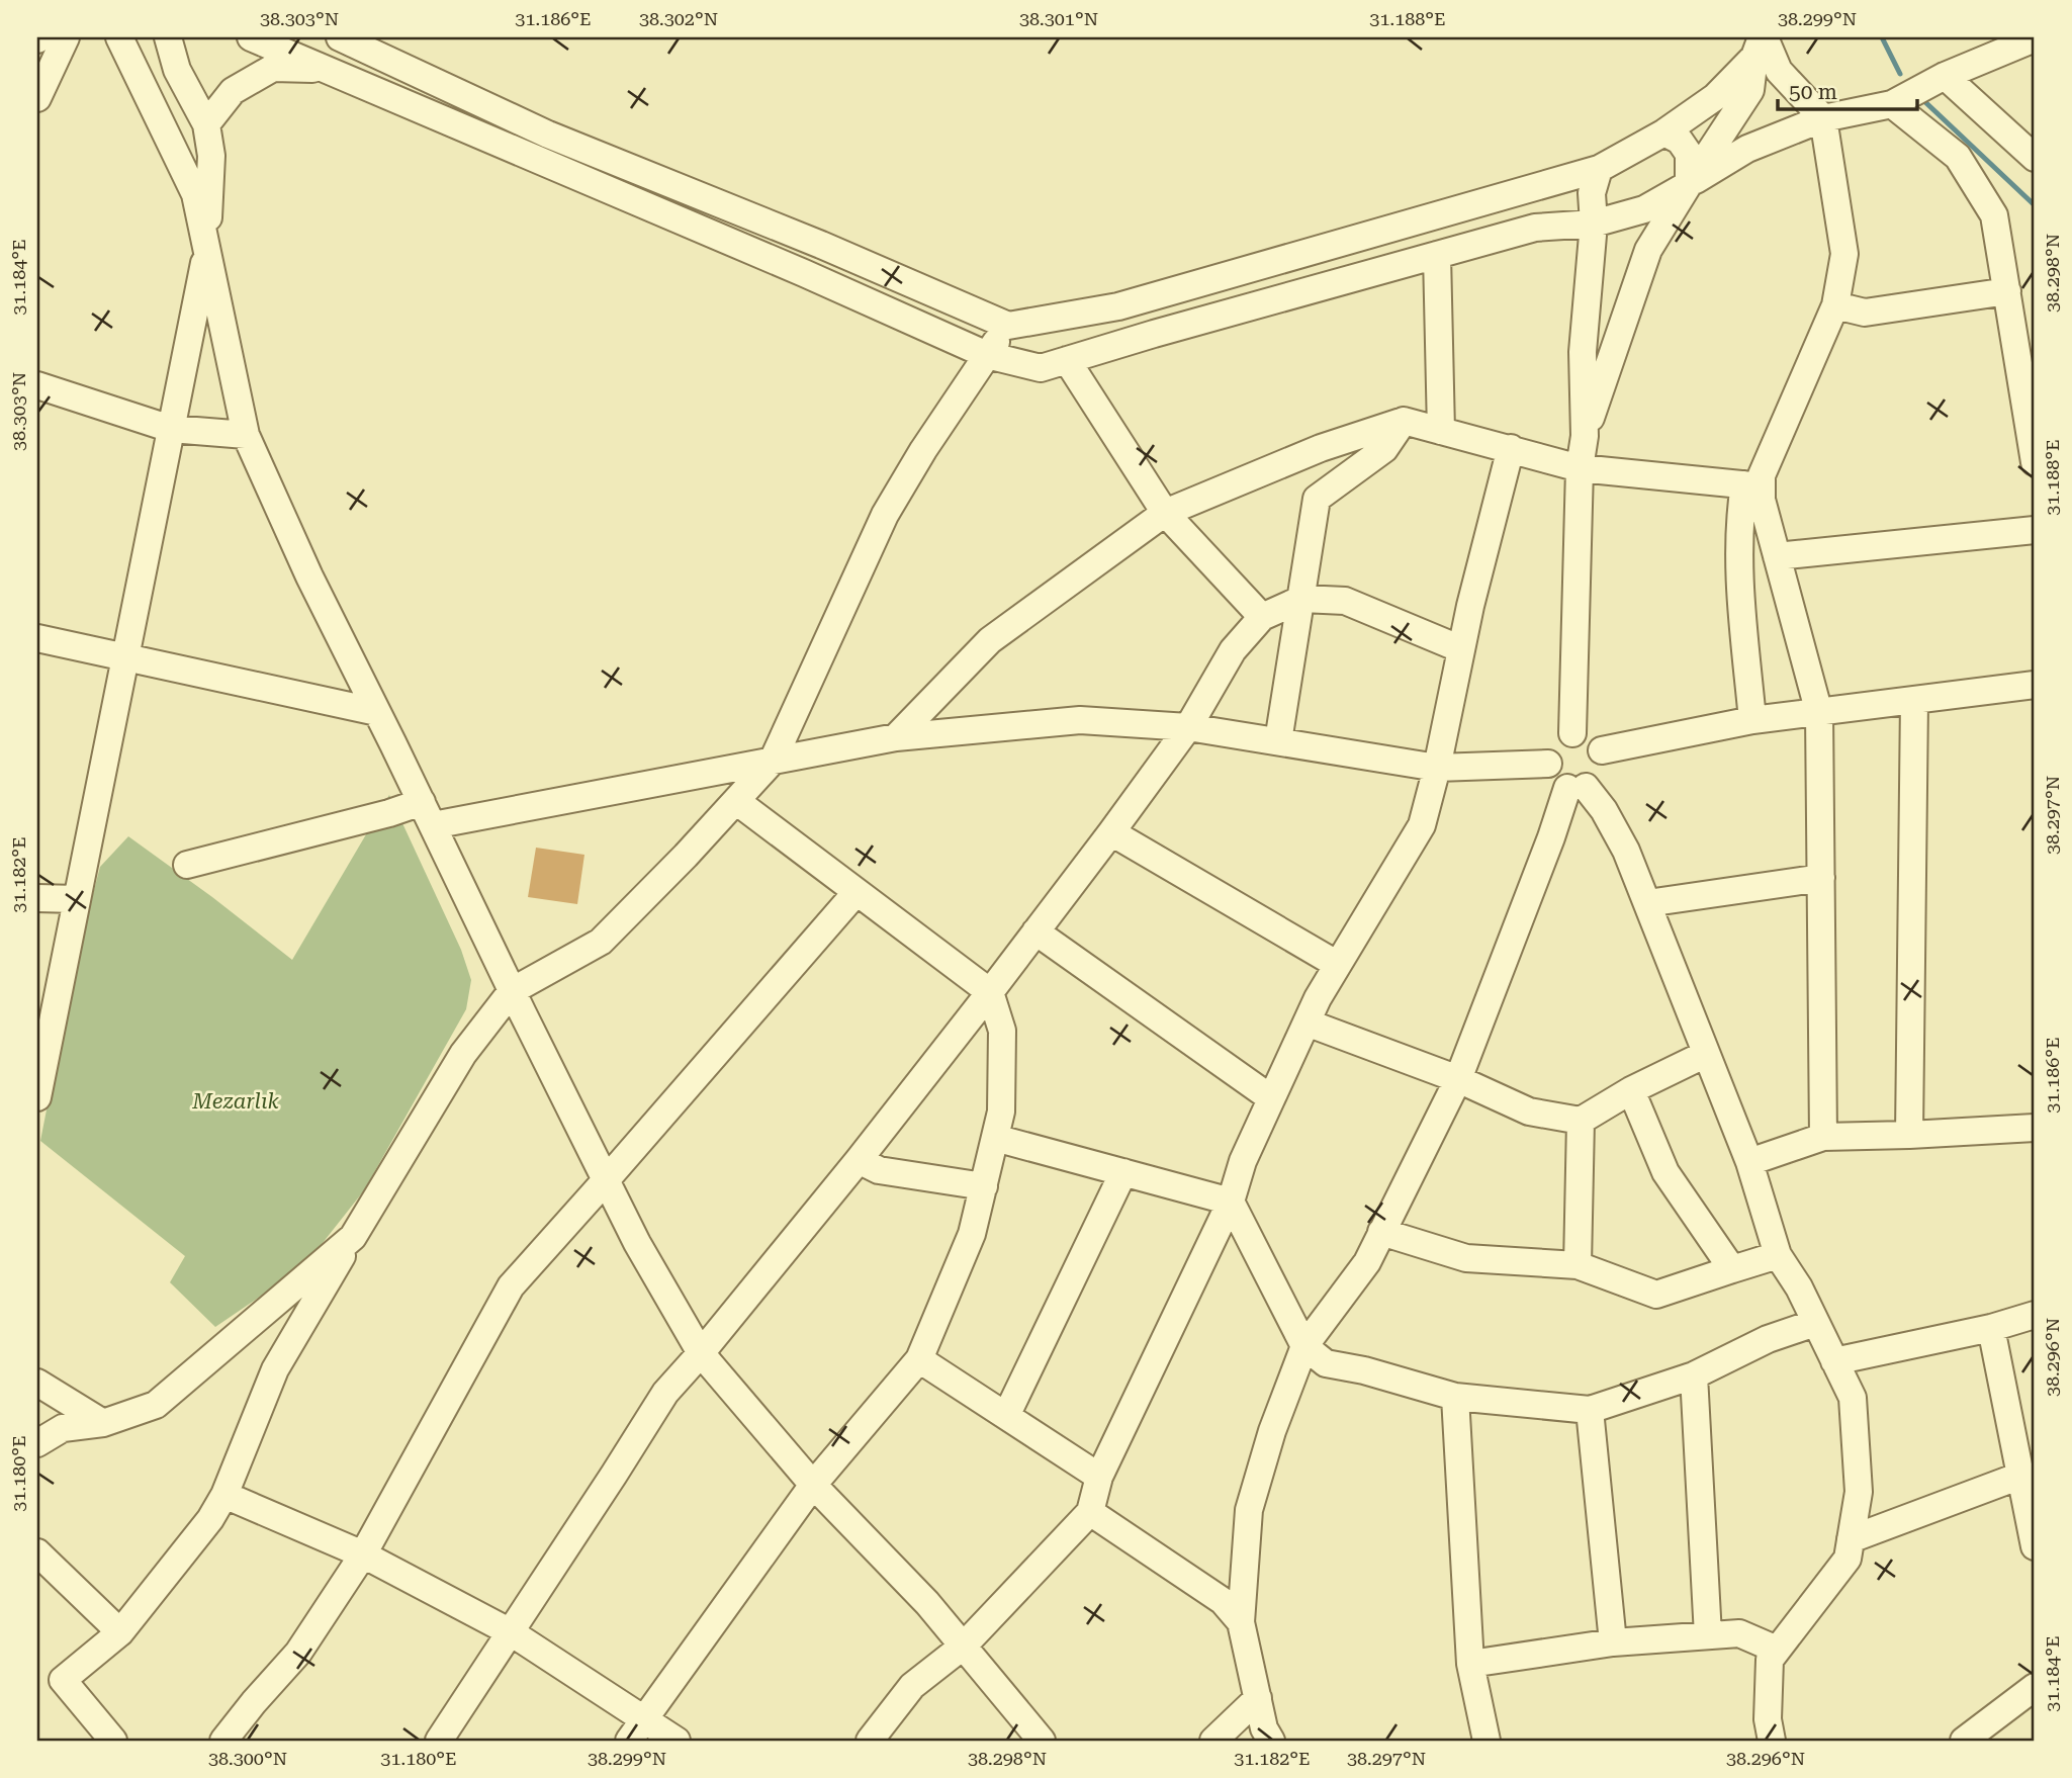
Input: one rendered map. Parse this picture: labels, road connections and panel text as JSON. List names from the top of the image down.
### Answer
{
  "parks": ["Mezarlık"],
  "scale_bar": "50 m",
  "coordinates": [
    "38.303°N",
    "31.186°E",
    "38.302°N",
    "38.301°N",
    "31.188°E",
    "38.299°N",
    "38.298°N",
    "31.184°E",
    "38.297°N",
    "31.182°E",
    "38.296°N",
    "31.180°E",
    "38.300°N"
  ]
}
